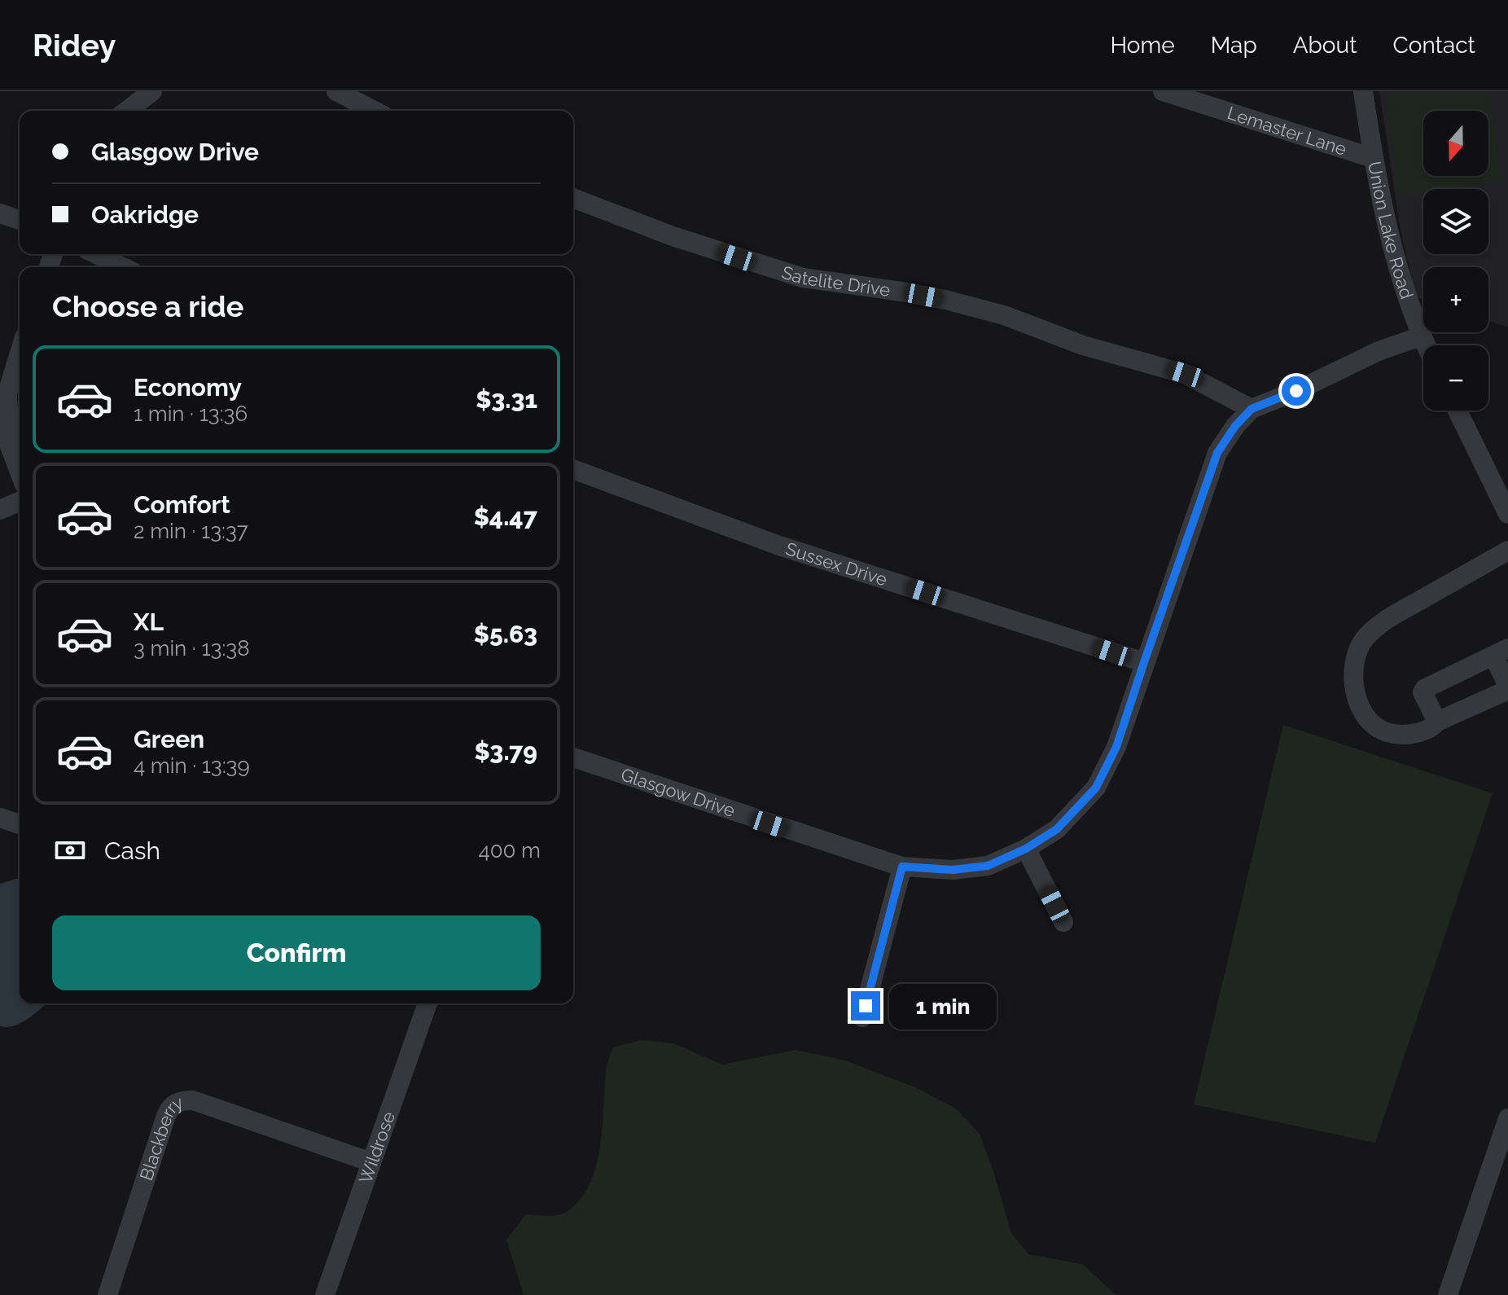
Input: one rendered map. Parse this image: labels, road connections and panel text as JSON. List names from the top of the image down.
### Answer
{
  "streets": {
    "street": [
      "Lemaster Lane",
      "Union Lake Road",
      "Satelite Drive",
      "Sussex Drive",
      "Glasgow Drive",
      "Blackberry",
      "Wildrose"
    ]
  },
  "crossings": [
    ["Lemaster Lane", "Union Lake Road"],
    ["Union Lake Road", "Glasgow Drive"],
    ["Satelite Drive", "Glasgow Drive"],
    ["Sussex Drive", "Glasgow Drive"],
    ["Blackberry", "Wildrose"]
  ],
  "north": "bottom",
  "page": {
    "header": "Ridey",
    "nav": [
      "Home",
      "Map",
      "About",
      "Contact"
    ],
    "map_buttons": ["+", "−"],
    "banner": ["Glasgow Drive", "Oakridge"],
    "heading": "Choose a ride",
    "list": [
      {
        "name": "Economy",
        "note": "1 min · 13:36",
        "value": "$3.31"
      },
      {
        "name": "Comfort",
        "note": "2 min · 13:37",
        "value": "$4.47"
      },
      {
        "name": "XL",
        "note": "3 min · 13:38",
        "value": "$5.63"
      },
      {
        "name": "Green",
        "note": "4 min · 13:39",
        "value": "$3.79"
      }
    ],
    "pay": ["Cash", "400 m"],
    "buttons": "Confirm",
    "bubble": "1 min"
  }
}
